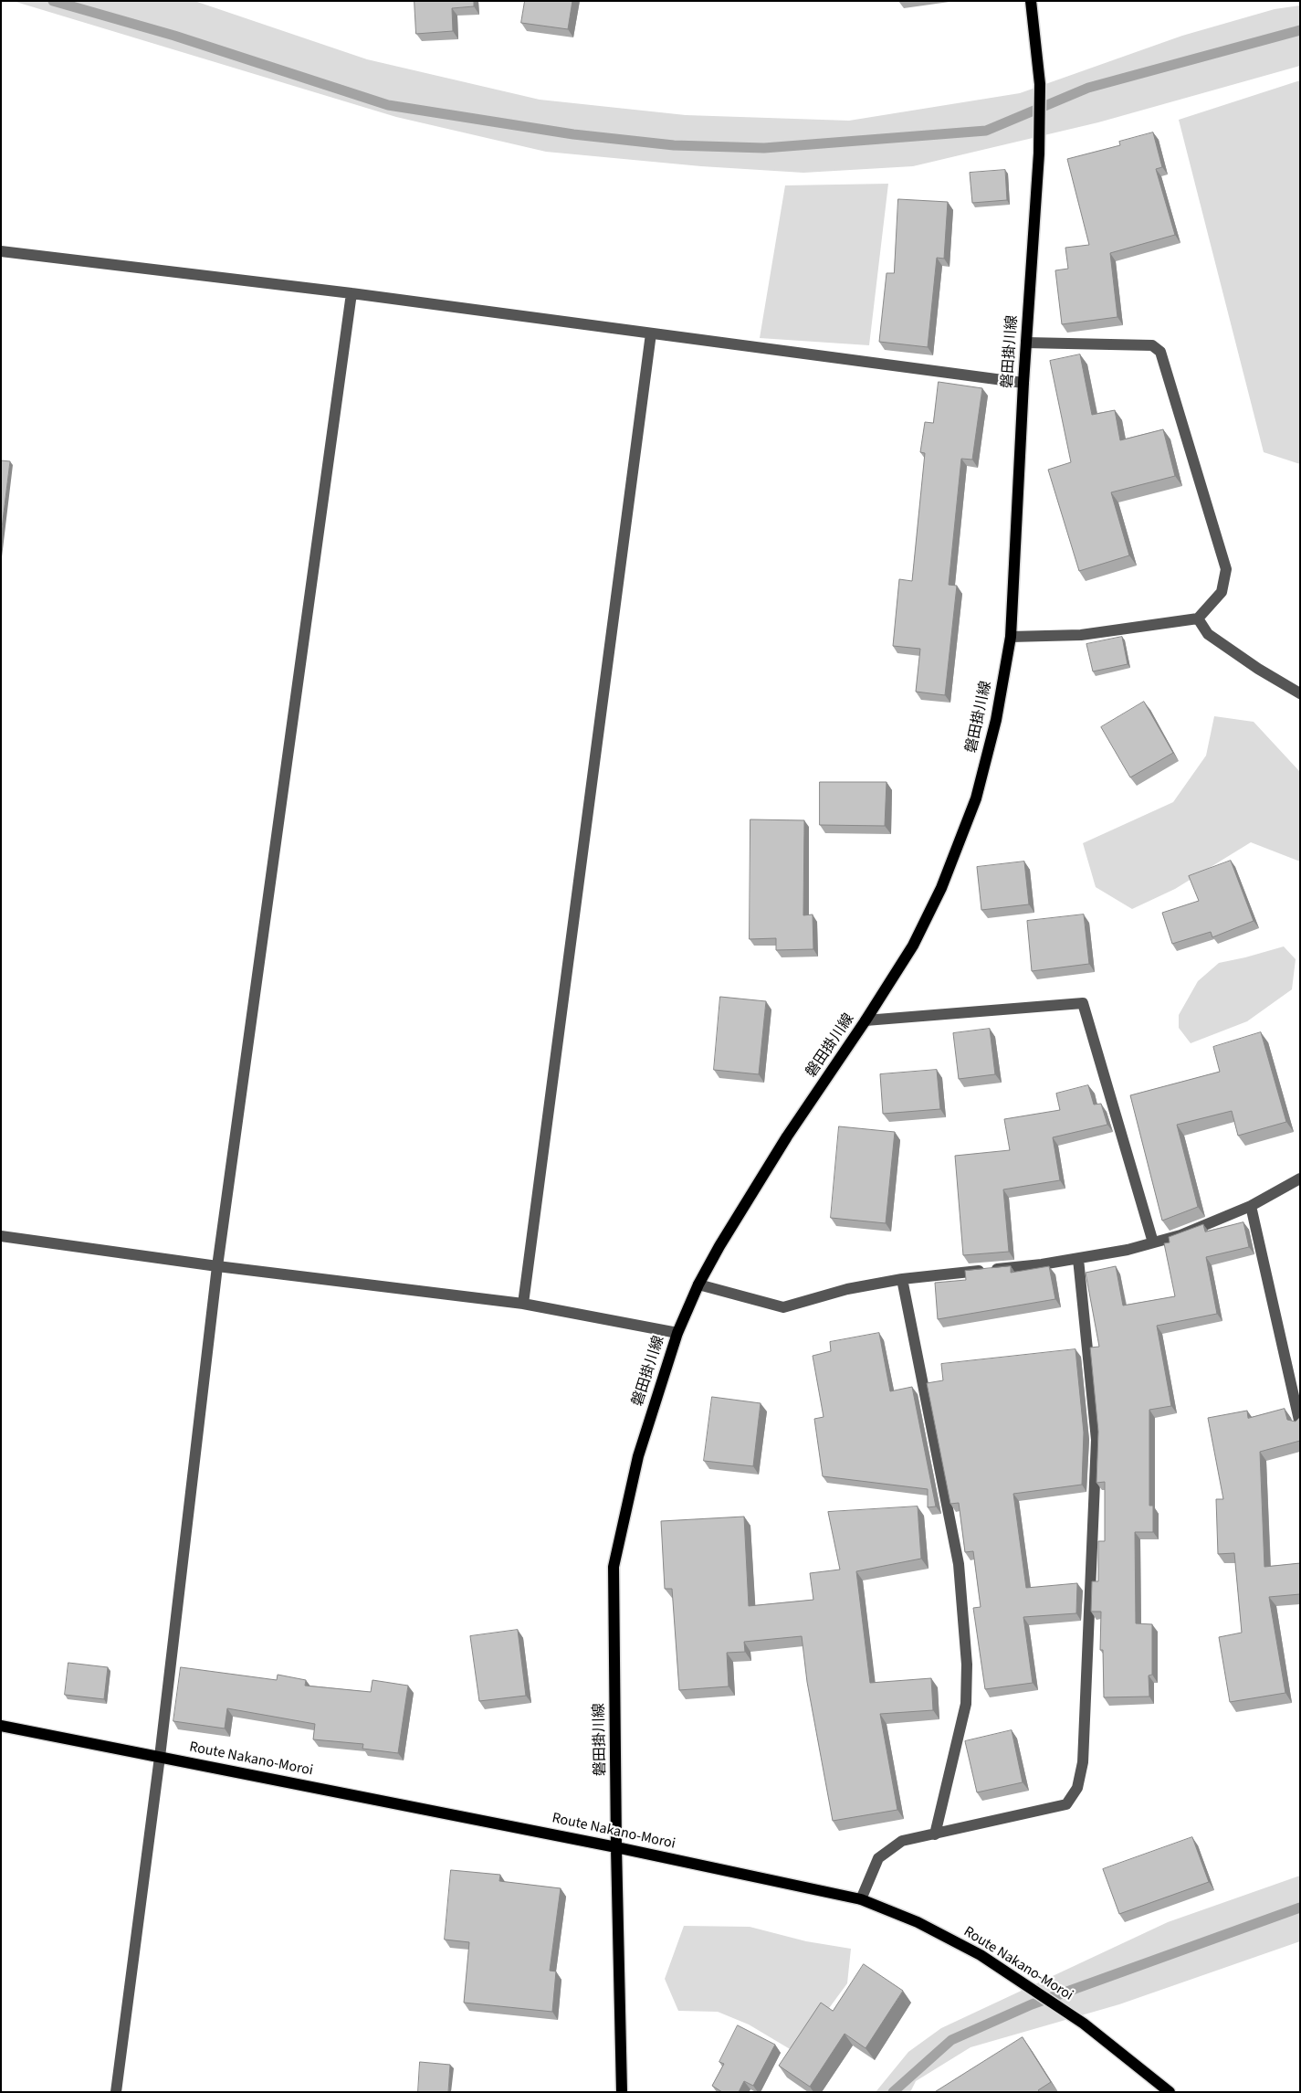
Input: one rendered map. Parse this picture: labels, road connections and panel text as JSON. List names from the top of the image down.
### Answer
{
  "streets": {
    "main road": ["磐田掛川線", "Route Nakano-Moroi"]
  },
  "crossings": [
    ["磐田掛川線", "Route Nakano-Moroi"]
  ]
}
